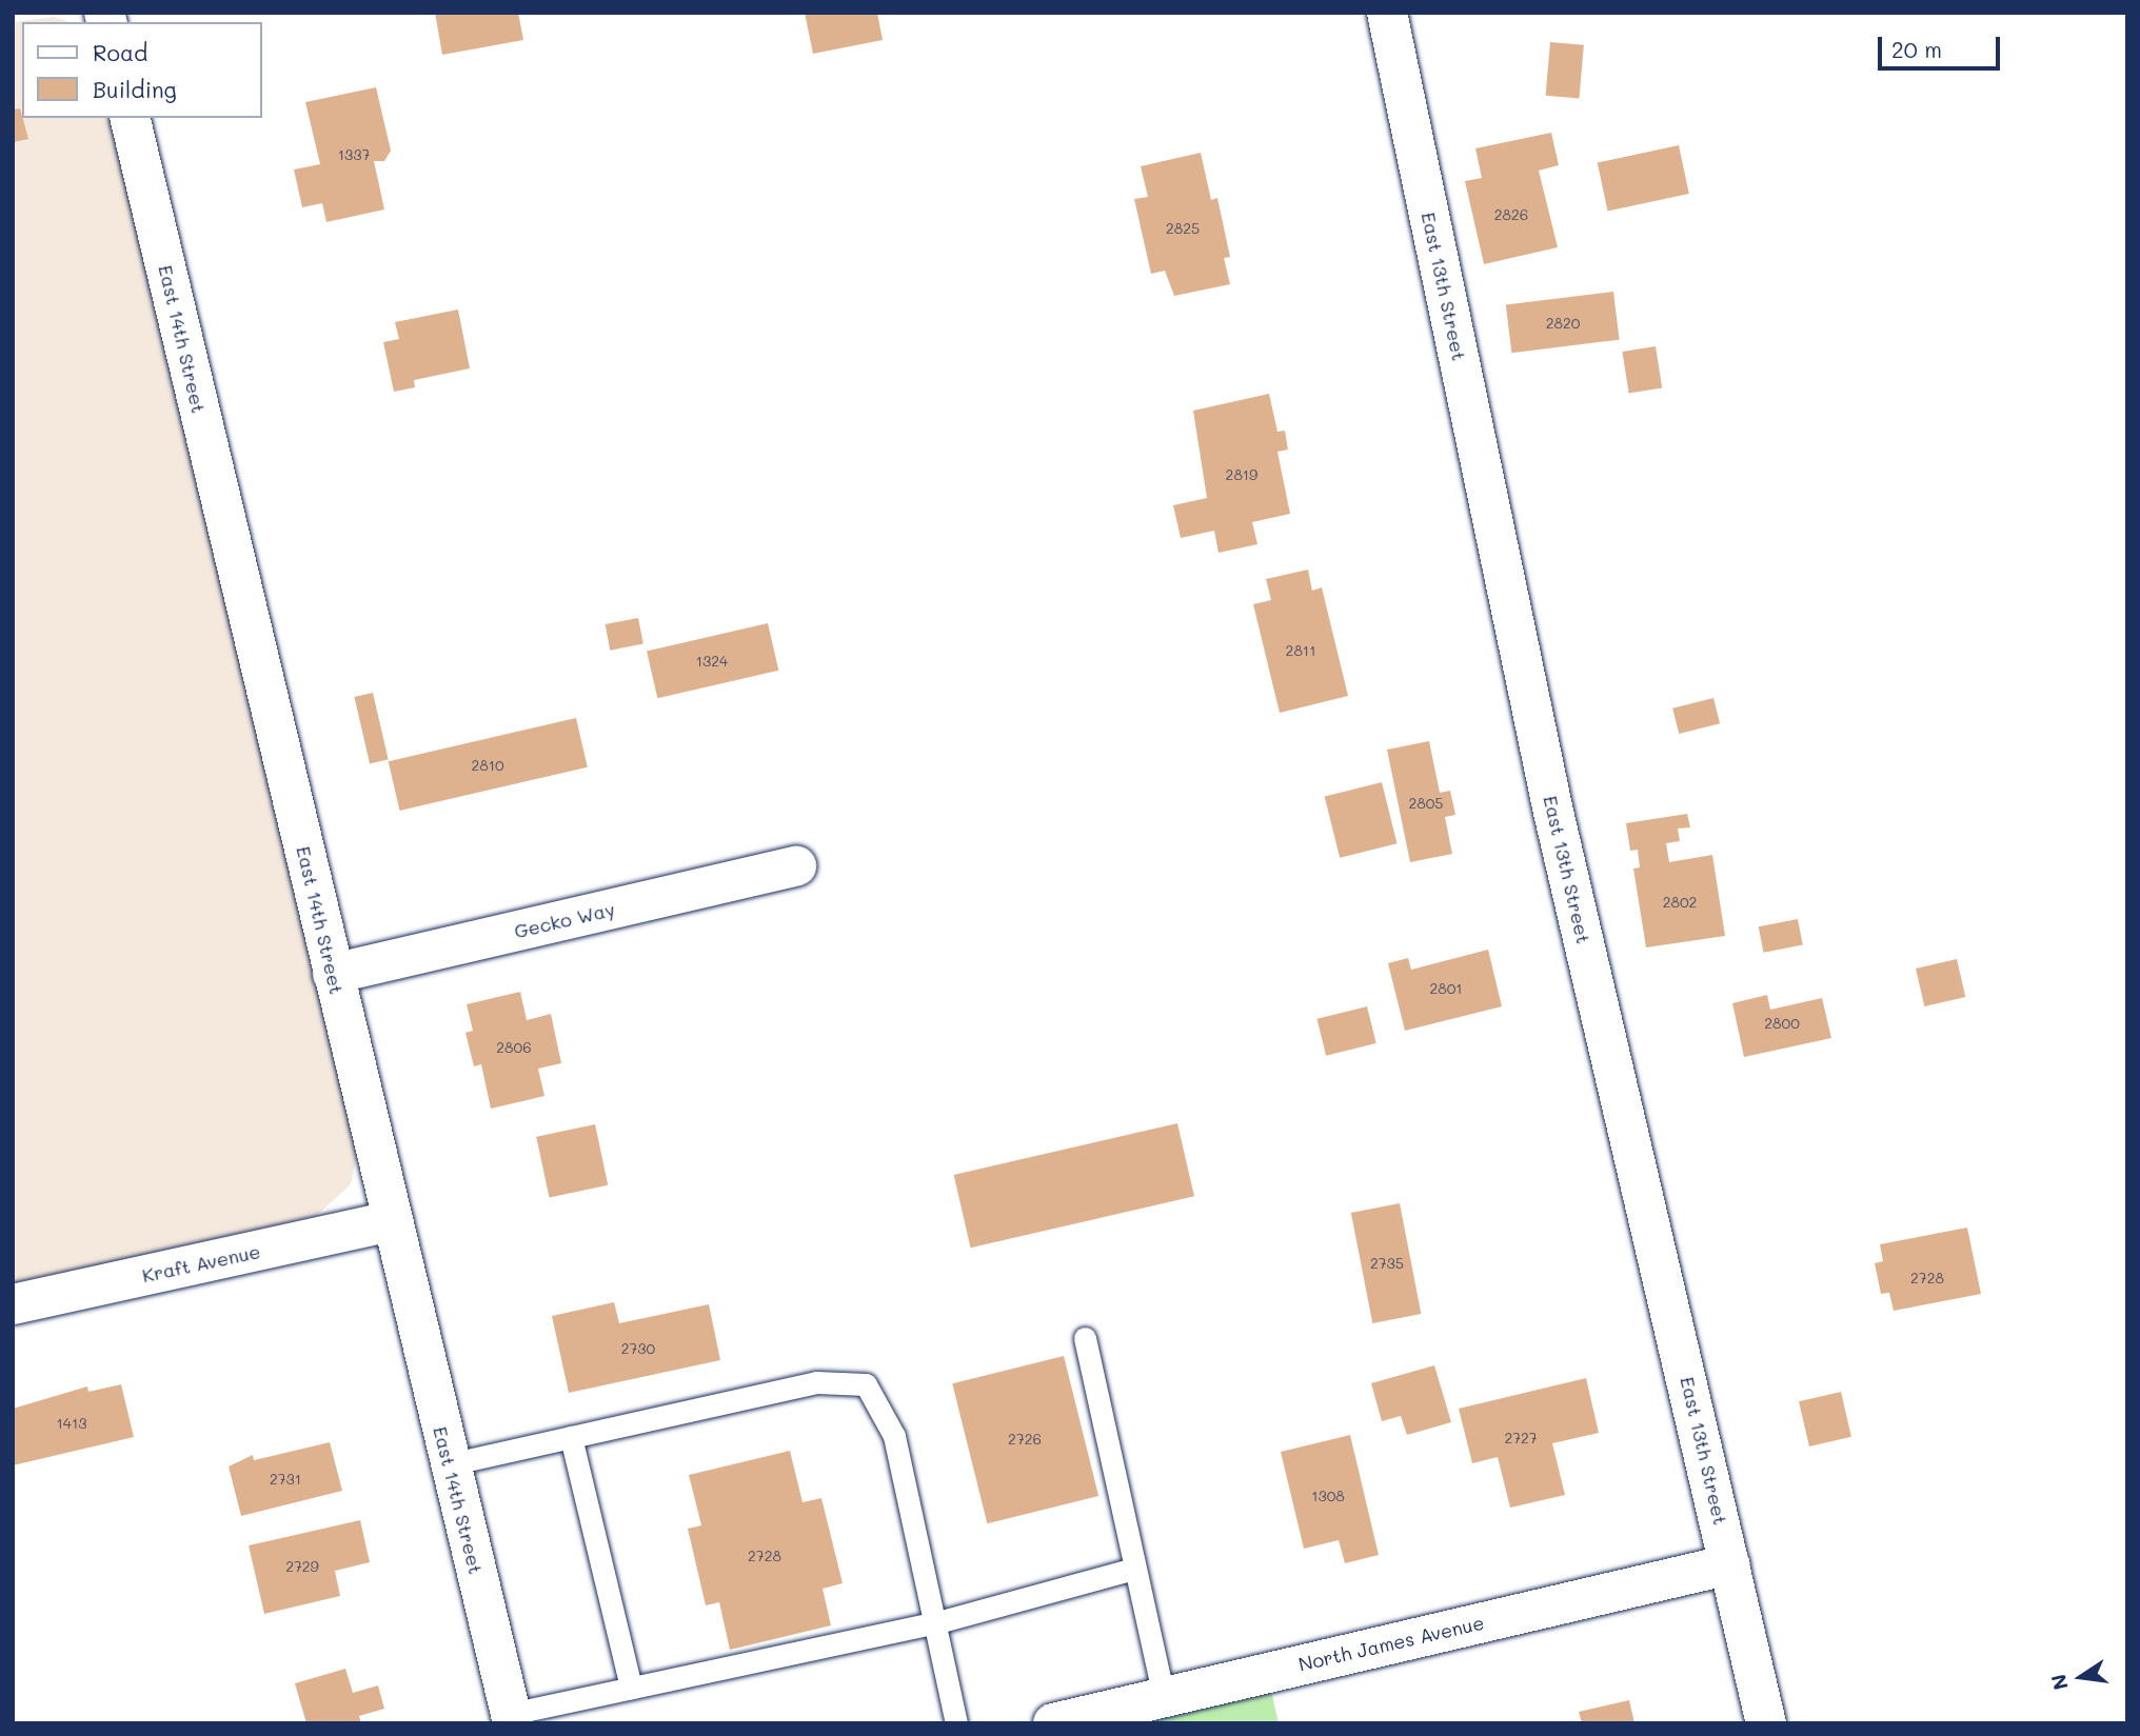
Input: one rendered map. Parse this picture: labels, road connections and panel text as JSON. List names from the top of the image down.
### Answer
{
  "streets": {
    "street": [
      "East 13th Street",
      "East 14th Street",
      "Gecko Way",
      "Kraft Avenue",
      "North James Avenue"
    ]
  },
  "crossings": [
    ["East 13th Street", "North James Avenue"],
    ["East 14th Street", "Gecko Way"],
    ["East 14th Street", "Kraft Avenue"]
  ],
  "house_numbers": [
    "1337",
    "2826",
    "2825",
    "2820",
    "2819",
    "2811",
    "1324",
    "2810",
    "2805",
    "2802",
    "2801",
    "2800",
    "2806",
    "2735",
    "2728",
    "2730",
    "1413",
    "2727",
    "2726",
    "2731",
    "1308",
    "2728",
    "2729"
  ],
  "legend": ["Road", "Building"],
  "scale_bar": "20 m",
  "north": "left"
}
